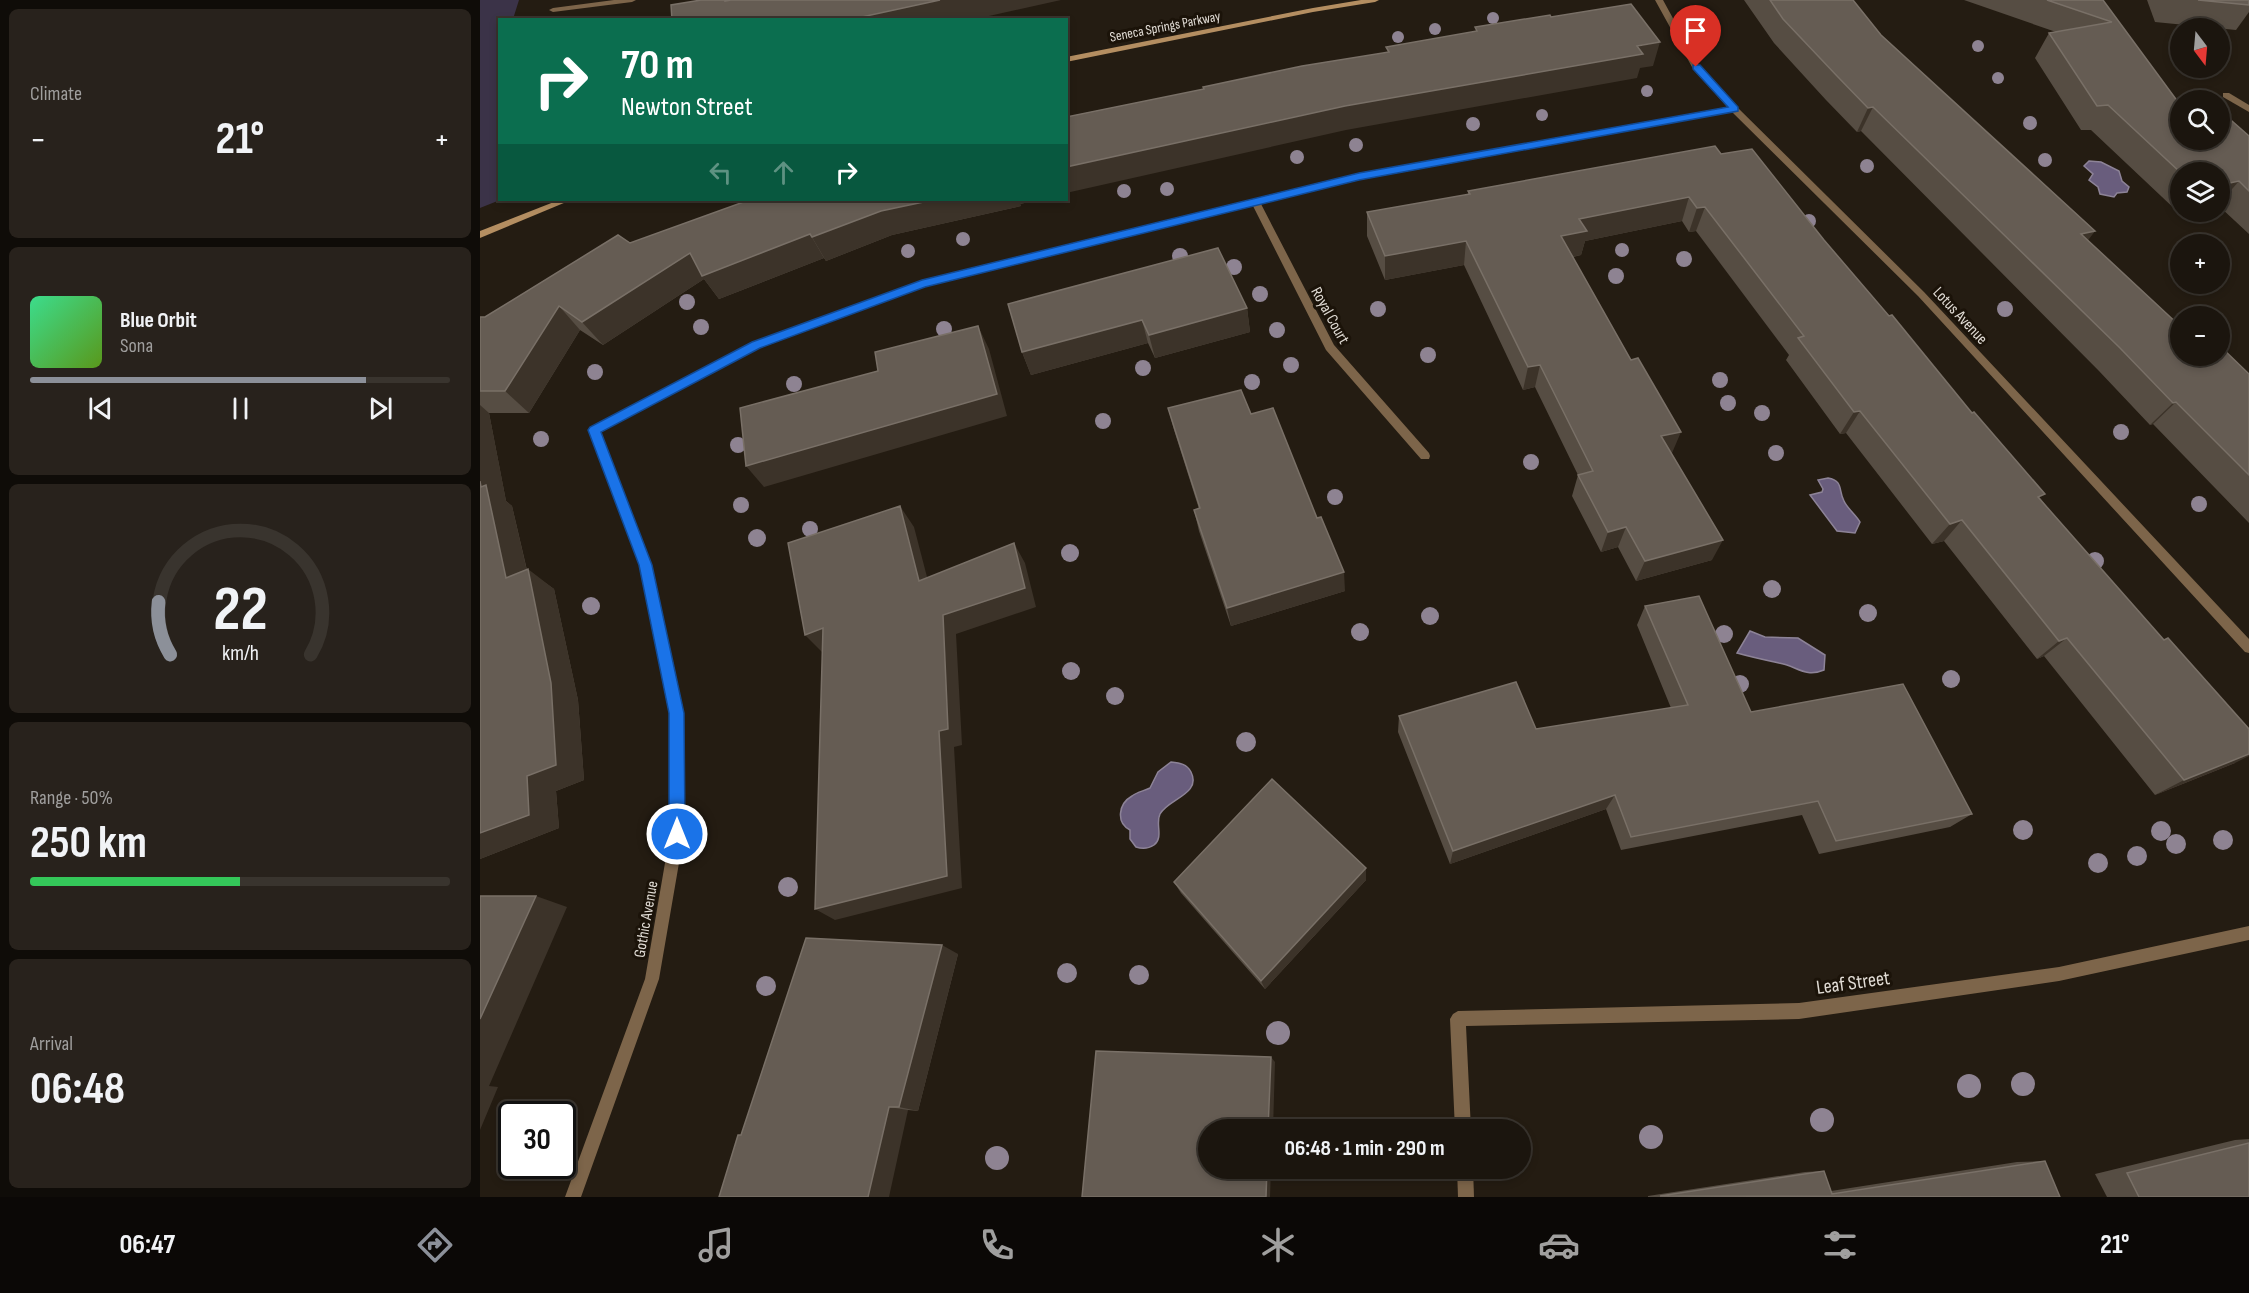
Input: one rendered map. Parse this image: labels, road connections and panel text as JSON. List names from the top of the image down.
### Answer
{
  "streets": {
    "street": [
      "Seneca Springs Parkway",
      "Royal Court",
      "Lotus Avenue",
      "Gothic Avenue",
      "Leaf Street"
    ]
  },
  "crossings": [
    ["Royal Court", "Gothic Avenue"]
  ],
  "north": "bottom",
  "page": {
    "tile": [
      "Climate",
      ["Range · 50%", "250 km"],
      ["Arrival", "06:48"]
    ],
    "map_buttons": ["+", "−"],
    "turn": ["70 m", "Newton Street"],
    "heat": ["−", "21°", "+"],
    "song": ["Blue Orbit", "Sona"],
    "limit": "30",
    "trip": "06:48 · 1 min · 290 m",
    "tabs": ["06:47", "21°"],
    "gauge": ["22", "km/h"]
  }
}
